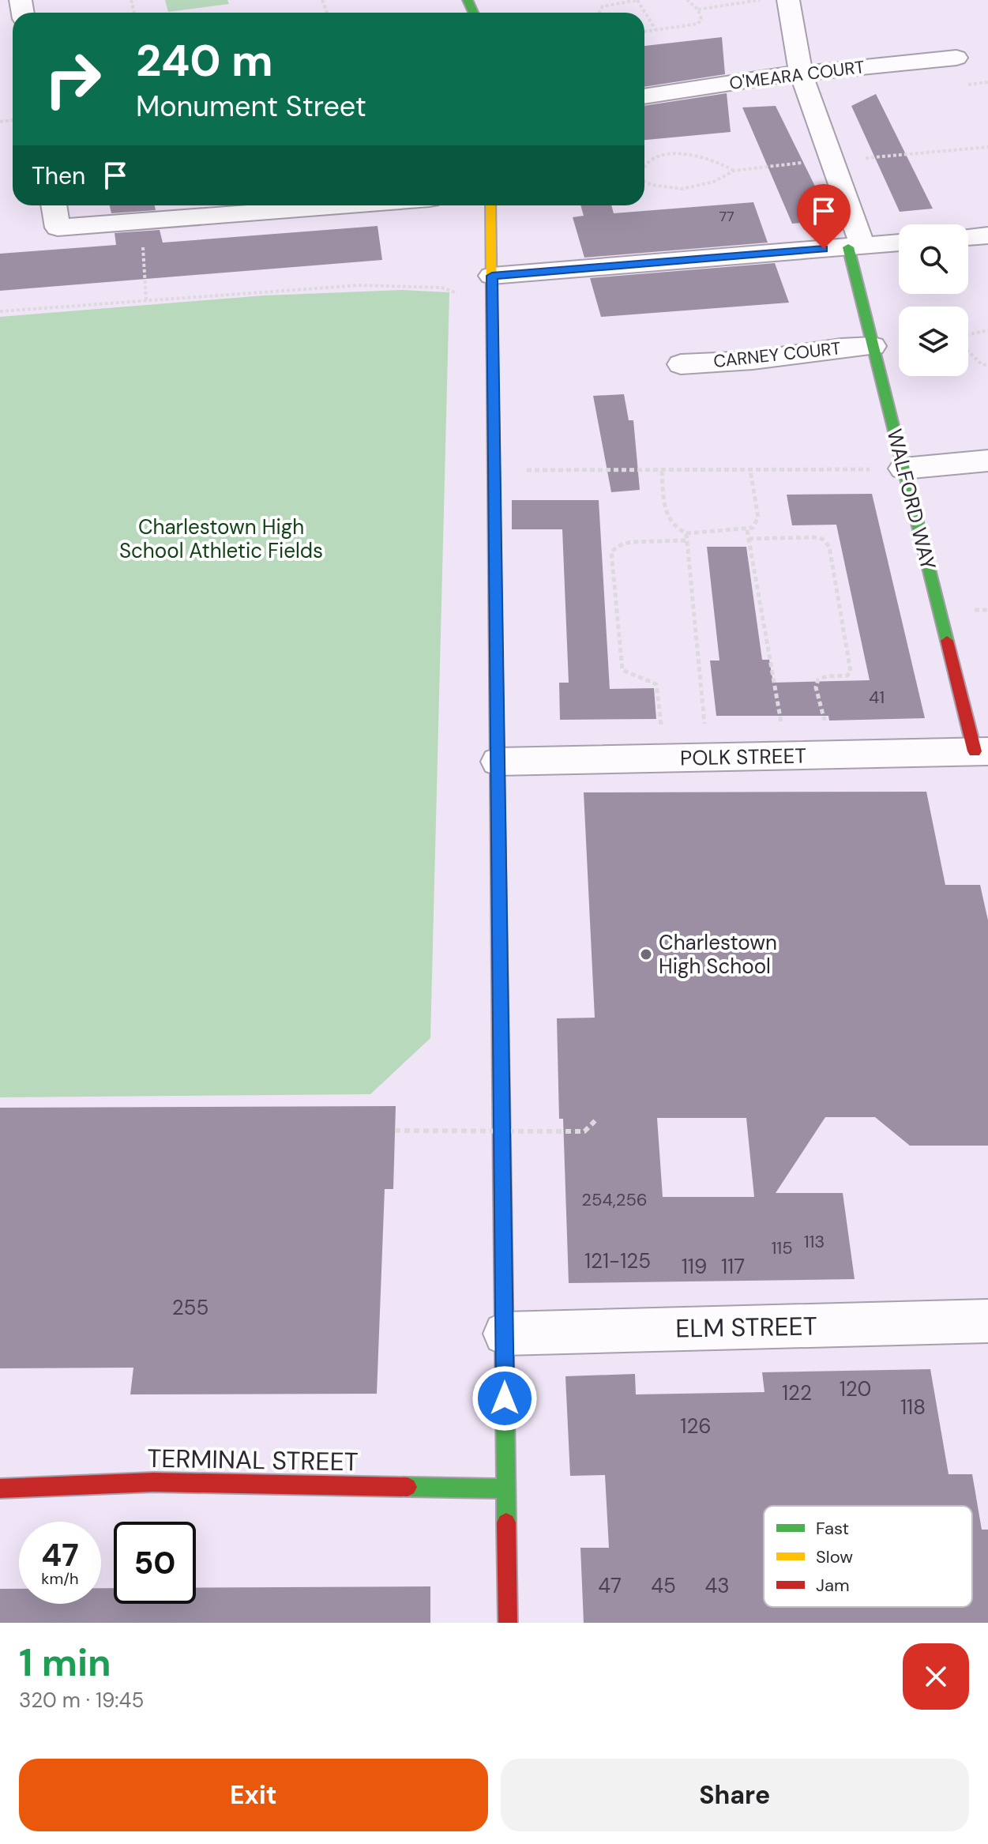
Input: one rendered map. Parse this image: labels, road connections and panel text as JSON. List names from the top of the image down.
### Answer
{
  "streets": {
    "main road": ["WALFORD WAY", "TERMINAL STREET"],
    "street": [
      "O'MEARA COURT",
      "CARNEY COURT",
      "POLK STREET",
      "ELM STREET"
    ]
  },
  "crossings": [
    ["O'MEARA COURT", "WALFORD WAY"],
    ["CARNEY COURT", "WALFORD WAY"],
    ["WALFORD WAY", "POLK STREET"]
  ],
  "parks": ["Charlestown High School Athletic Fields"],
  "places": ["Charlestown High School"],
  "house_numbers": [
    "77",
    "41",
    "254,256",
    "113",
    "115",
    "121-125",
    "119",
    "117",
    "255",
    "120",
    "122",
    "118",
    "126",
    "47",
    "45",
    "43"
  ],
  "legend": ["Fast", "Slow", "Jam"],
  "page": {
    "turn": ["240 m", "Monument Street"],
    "then": "Then",
    "speed": "47 km/h",
    "limit": "50",
    "heading": ["1 min", "320 m · 19:45"],
    "buttons": ["Exit", "Share"]
  }
}
